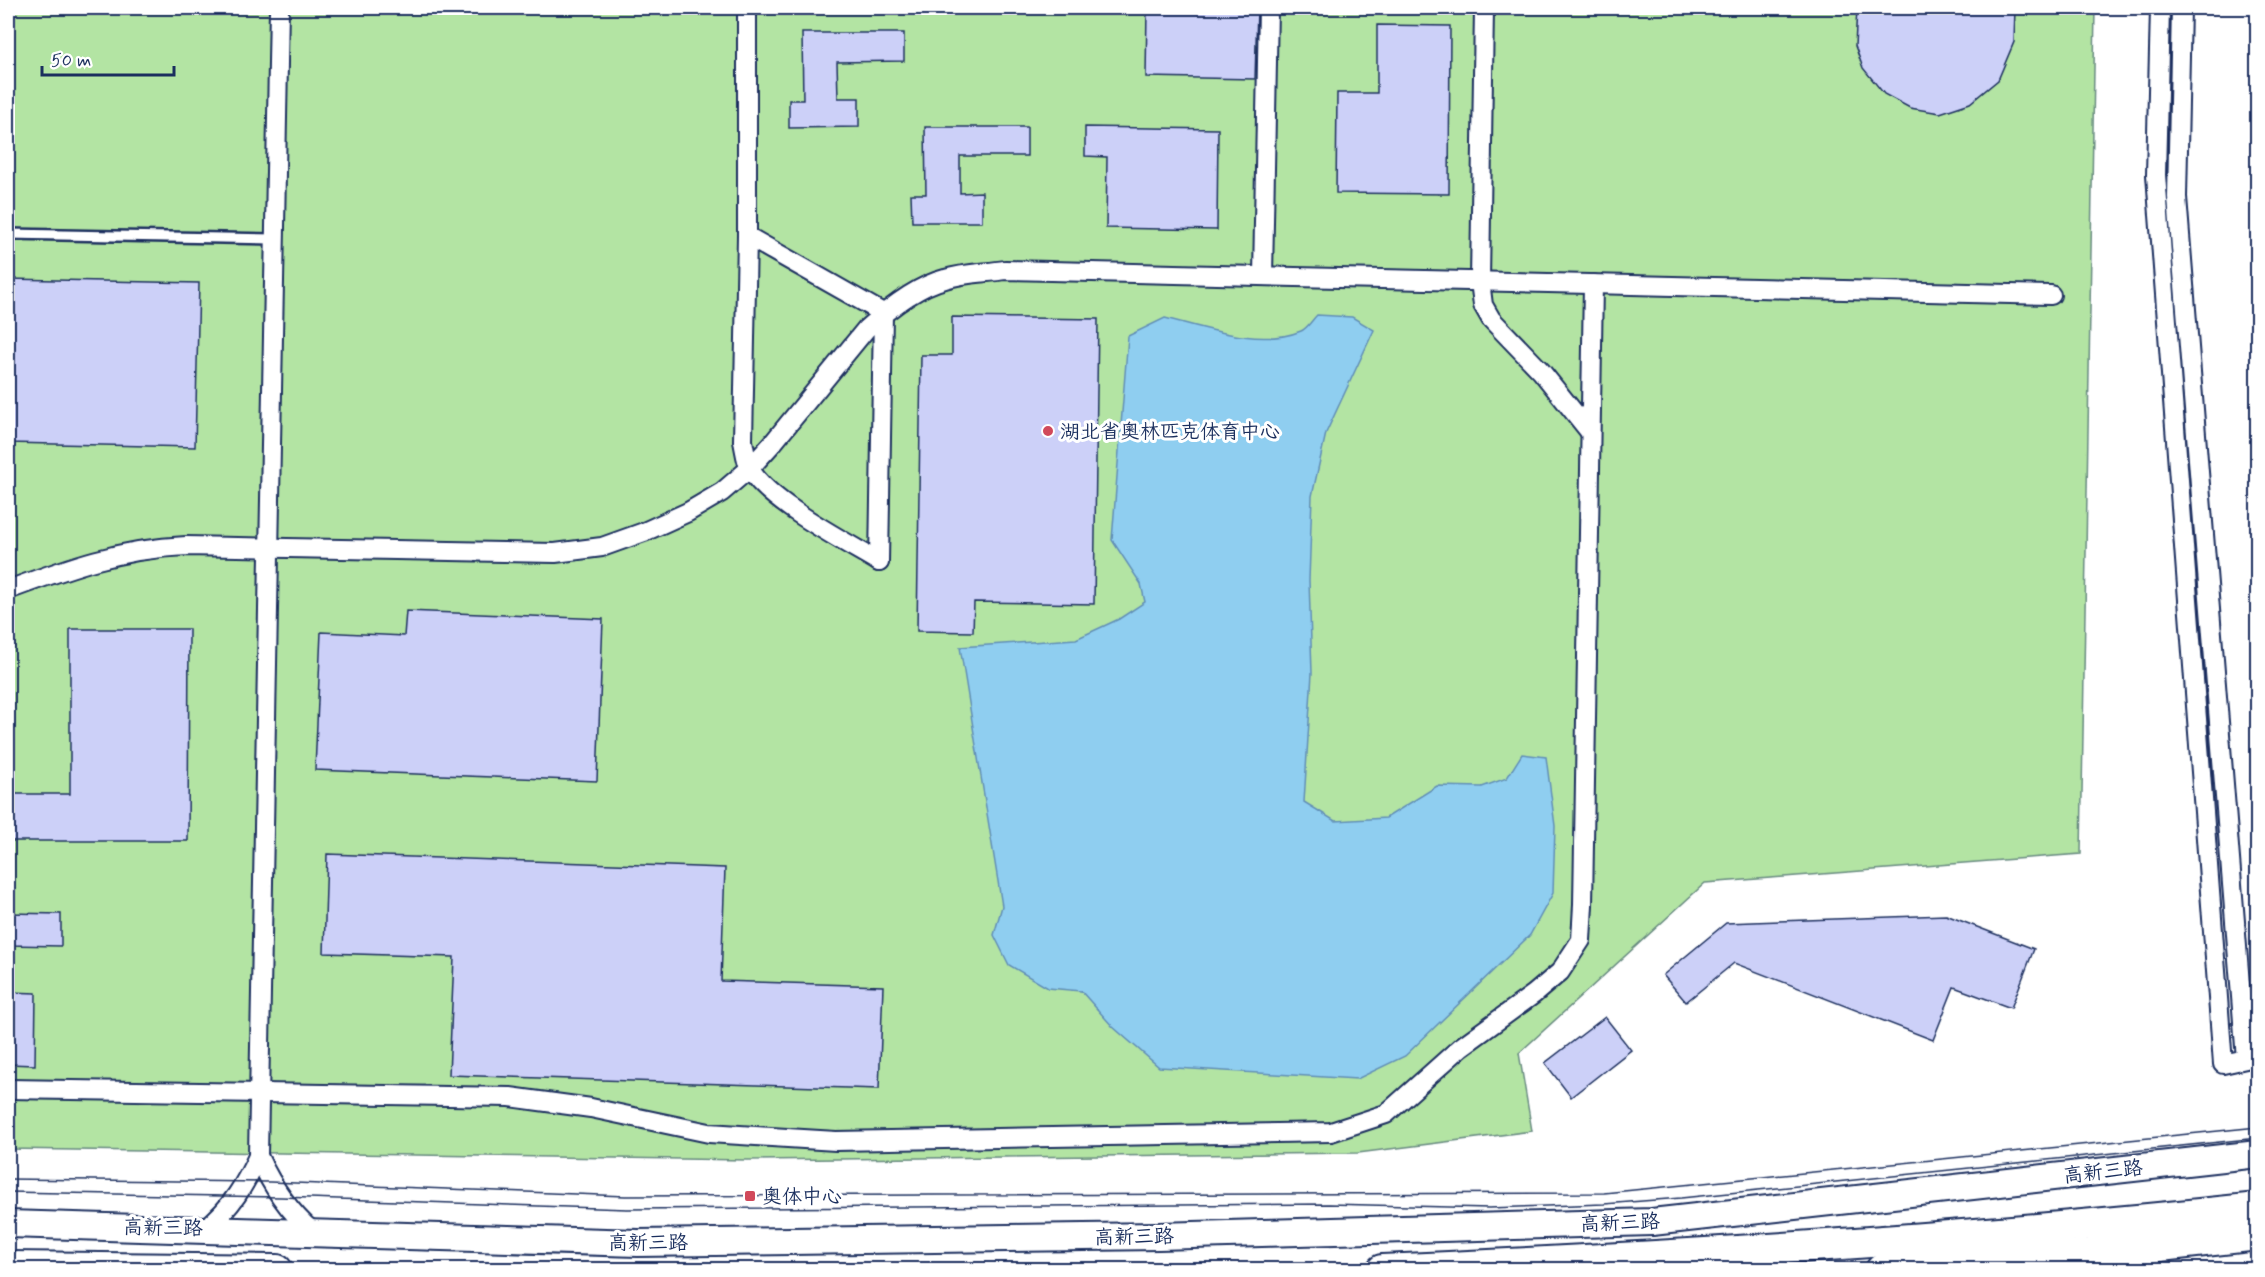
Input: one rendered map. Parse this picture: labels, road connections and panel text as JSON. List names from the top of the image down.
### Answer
{
  "streets": {
    "highway": ["高新三路"]
  },
  "places": {
    "other": ["湖北省奥林匹克体育中心"],
    "transit": ["奥体中心"]
  },
  "scale_bar": "50 m"
}
